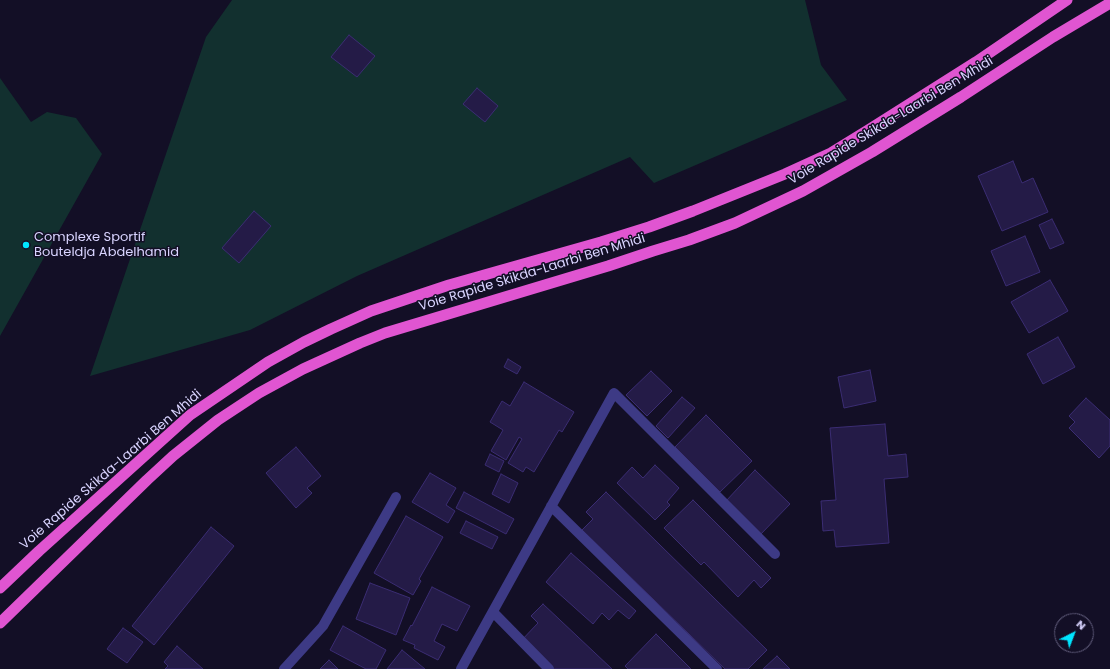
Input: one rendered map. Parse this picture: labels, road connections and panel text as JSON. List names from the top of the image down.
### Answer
{
  "streets": {
    "highway": ["Voie Rapide Skikda-Laarbi Ben Mhidi"]
  },
  "places": ["Complexe Sportif Bouteldja Abdelhamid"],
  "north": "top right"
}
